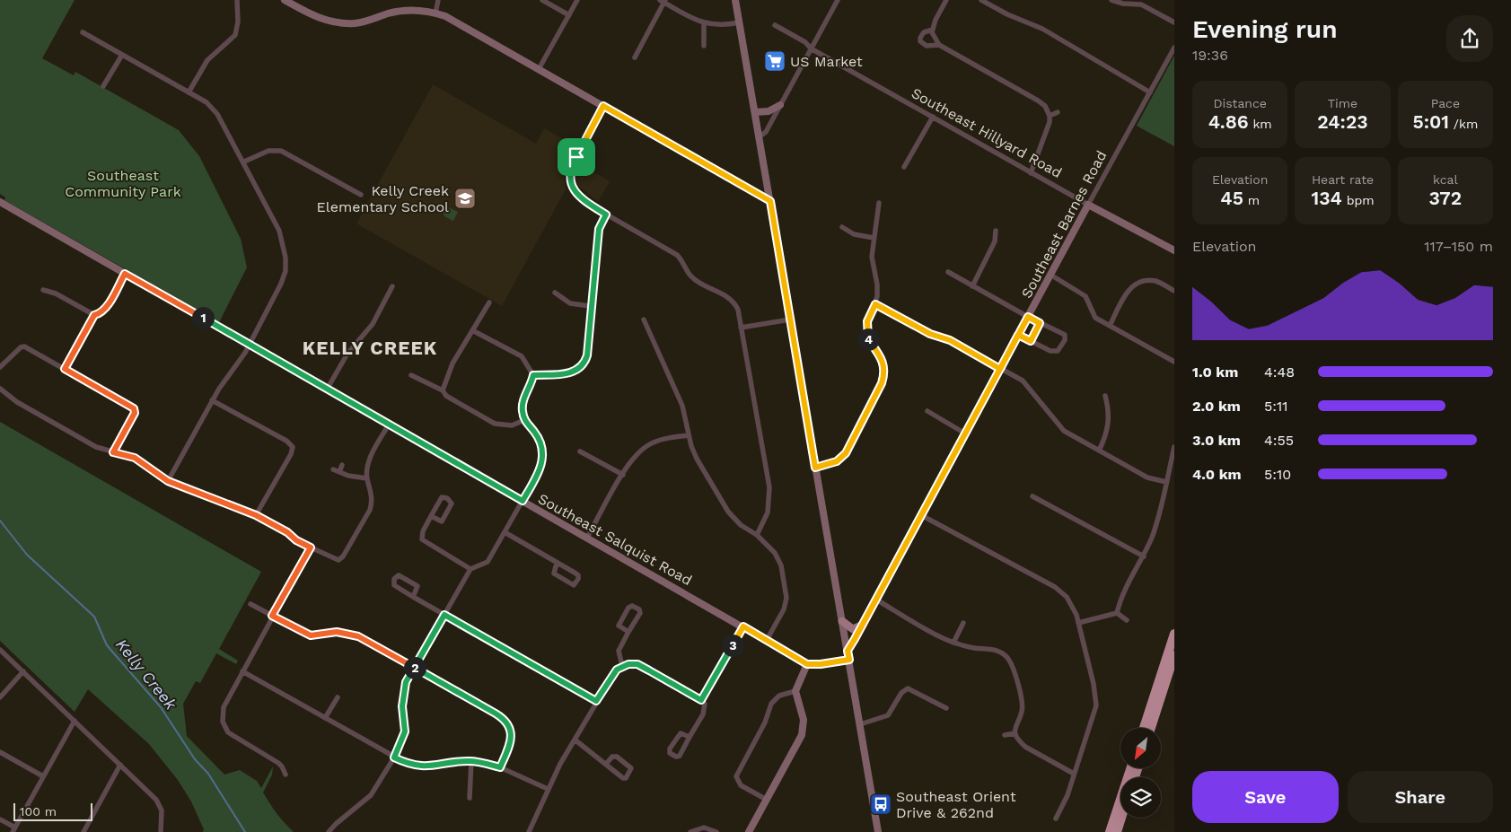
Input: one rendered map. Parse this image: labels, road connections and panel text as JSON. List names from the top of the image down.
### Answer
{
  "streets": {
    "street": ["Southeast Hillyard Road", "Southeast Barnes Road", "Southeast Salquist Road"]
  },
  "crossings": [
    ["Southeast Hillyard Road", "Southeast Barnes Road"]
  ],
  "districts": ["KELLY CREEK"],
  "water": ["Kelly Creek"],
  "parks": ["Southeast Community Park"],
  "places": {
    "supermarket": ["US Market"],
    "school or university": ["Kelly Creek Elementary School"],
    "bus stop": ["Southeast Orient Drive & 262nd"]
  },
  "scale_bar": "100 m",
  "north": "bottom left",
  "page": {
    "heading": ["Evening run", "19:36"],
    "stats": [
      ["Distance", "4.86 km"],
      ["Time", "24:23"],
      ["Pace", "5:01 /km"],
      ["Elevation", "45 m"],
      ["Heart rate", "134 bpm"],
      ["kcal", "372"]
    ],
    "chart": ["Elevation", "117–150 m"],
    "pins": [
      "1",
      "4",
      "3",
      "2"
    ],
    "list": [
      {
        "name": "1.0 km",
        "note": "4:48"
      },
      {
        "name": "2.0 km",
        "note": "5:11"
      },
      {
        "name": "3.0 km",
        "note": "4:55"
      },
      {
        "name": "4.0 km",
        "note": "5:10"
      }
    ],
    "buttons": ["Save", "Share"],
    "scale": "100 m"
  }
}
